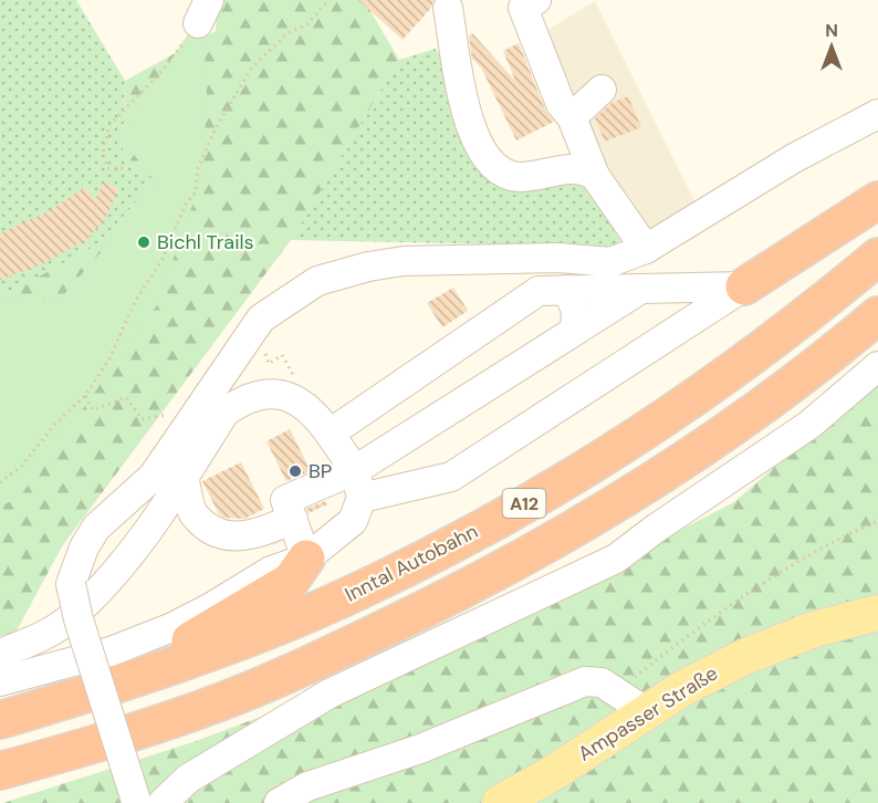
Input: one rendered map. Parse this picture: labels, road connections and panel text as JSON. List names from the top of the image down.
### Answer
{
  "streets": {
    "highway": ["A12", "Inntal Autobahn"],
    "main road": ["Ampasser Straße"]
  },
  "places": ["Bichl Trails", "BP"],
  "north": "top"
}
